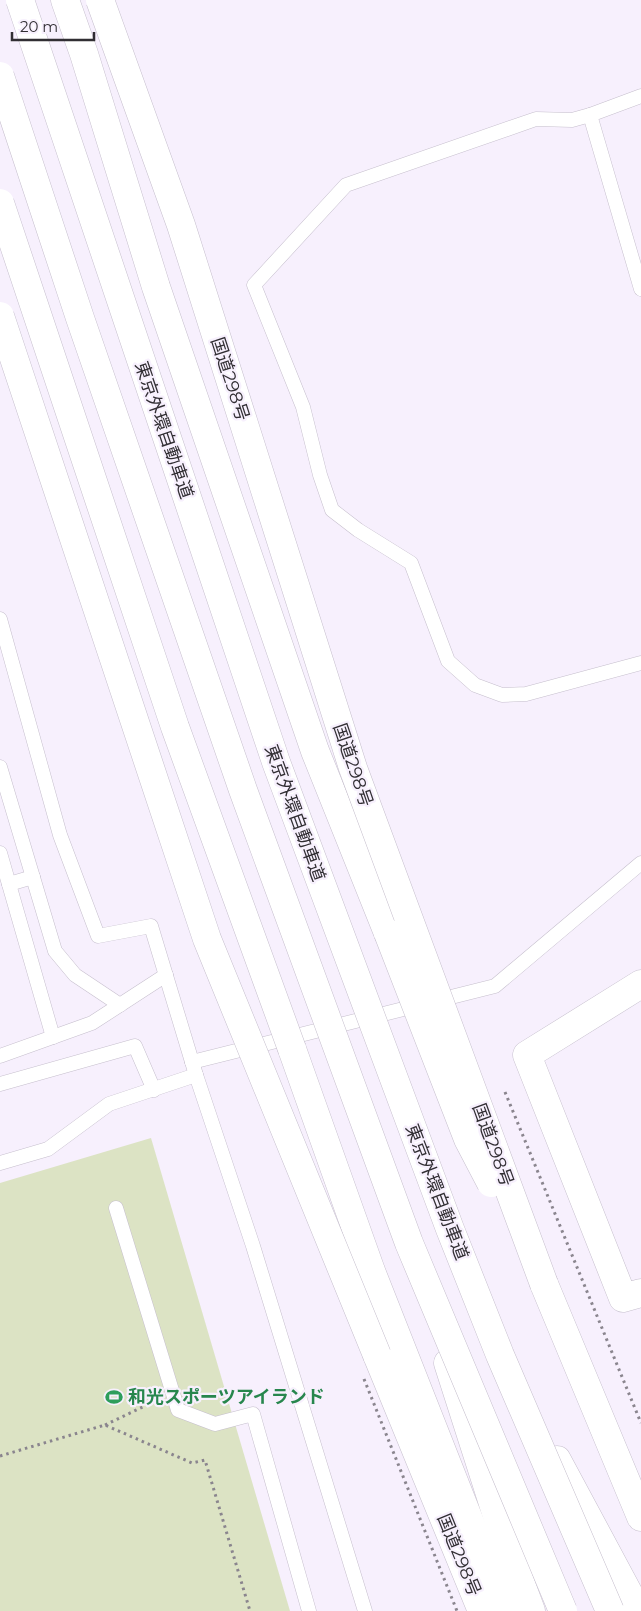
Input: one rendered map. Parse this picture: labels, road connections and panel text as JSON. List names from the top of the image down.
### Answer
{
  "streets": {
    "main road": ["国道298号", "東京外環自動車道"]
  },
  "places": {
    "sports": ["和光スポーツアイランド"]
  },
  "scale_bar": "20 m"
}
